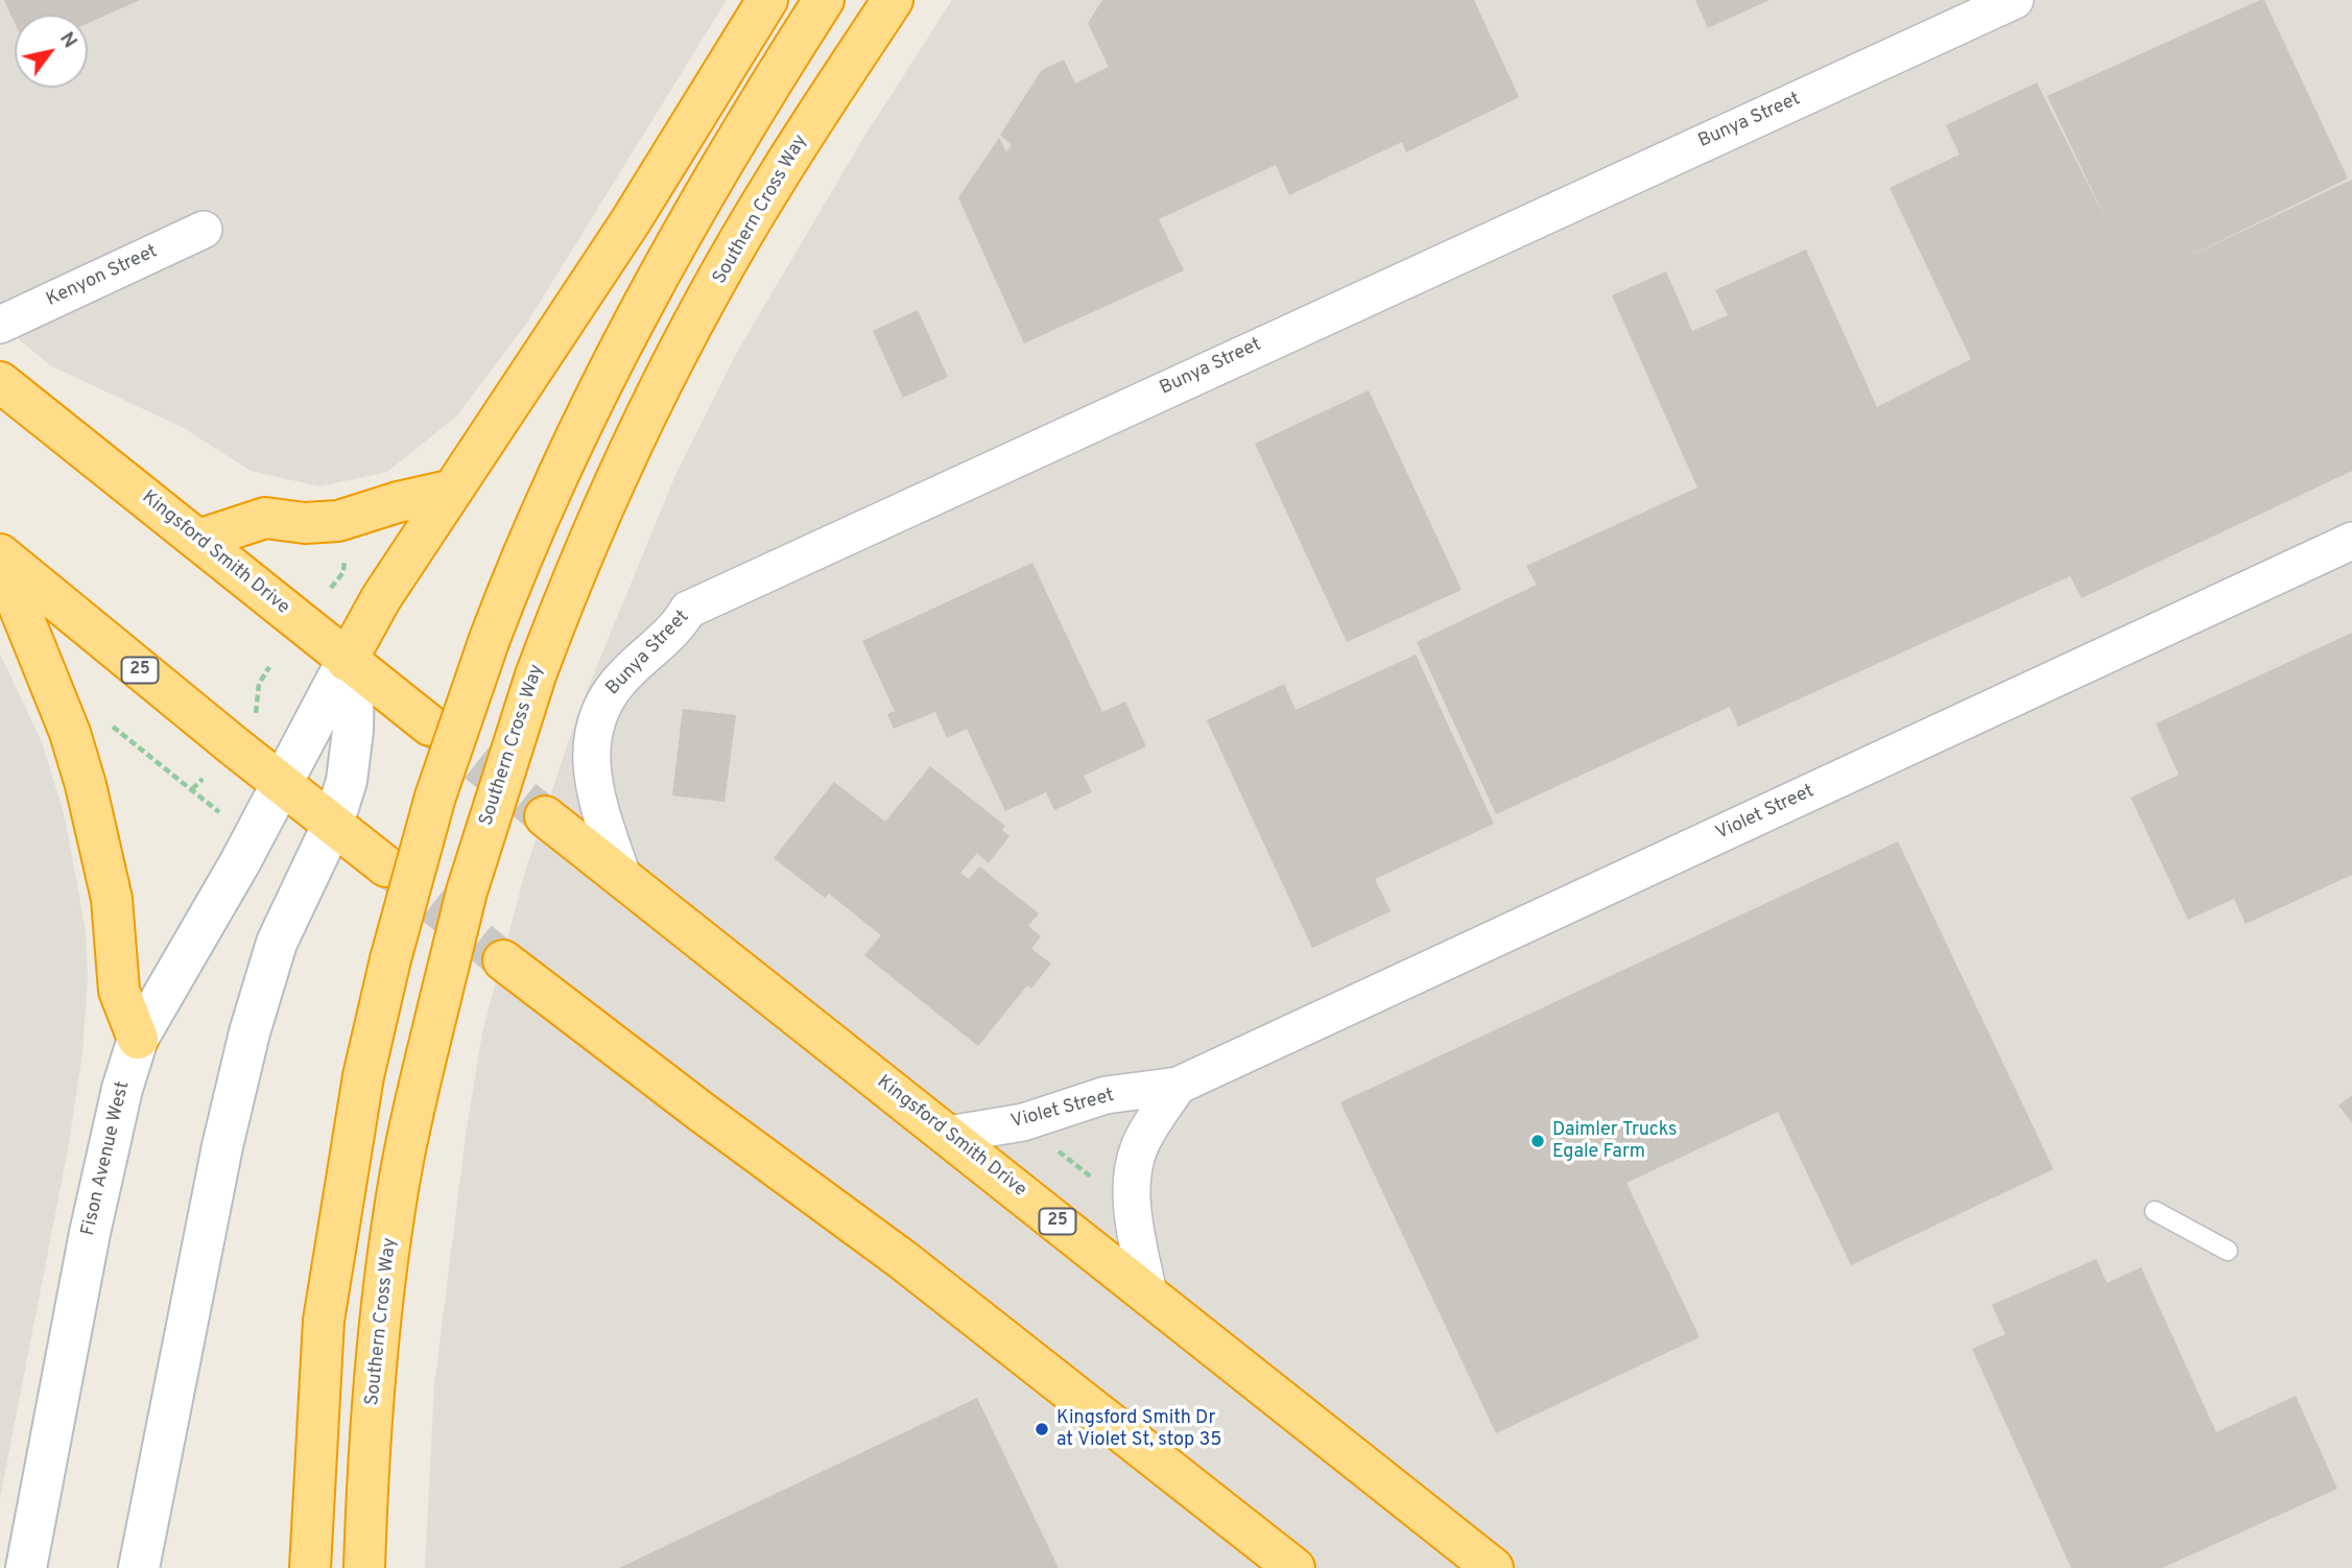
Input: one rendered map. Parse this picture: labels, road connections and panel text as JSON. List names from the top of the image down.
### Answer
{
  "streets": {
    "highway": ["Southern Cross Way", "Kingsford Smith Drive", "25"],
    "main road": ["Fison Avenue West"],
    "street": ["Bunya Street", "Kenyon Street", "Violet Street"]
  },
  "crossings": [
    ["Bunya Street", "Kingsford Smith Drive"],
    ["Kingsford Smith Drive", "Violet Street"],
    ["Kingsford Smith Drive", "Fison Avenue West"],
    ["25", "Fison Avenue West"]
  ],
  "places": ["Daimler Trucks Egale Farm", "Kingsford Smith Dr at Violet St, stop 35"],
  "north": "top right"
}
